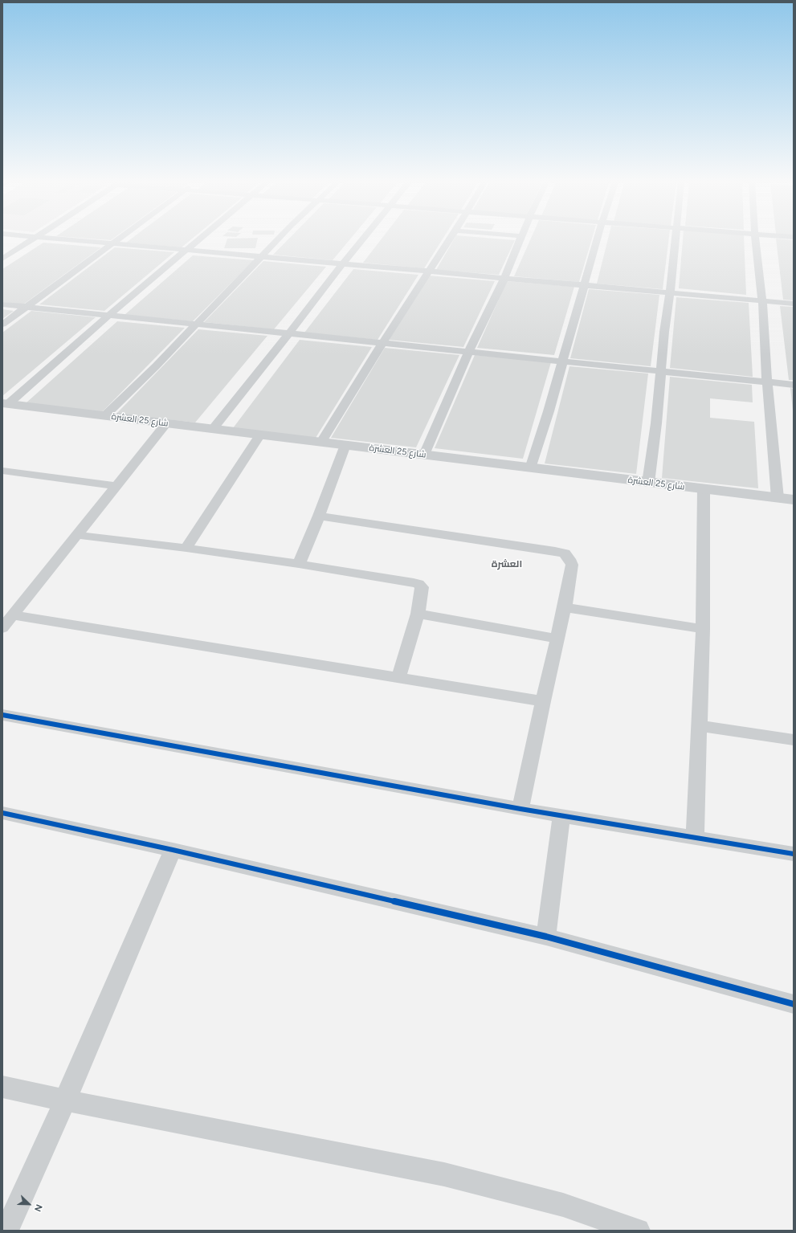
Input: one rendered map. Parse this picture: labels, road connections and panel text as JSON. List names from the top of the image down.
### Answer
{
  "streets": {
    "street": ["شارع 25 العشرة"]
  },
  "districts": ["العشرة"],
  "north": "bottom right"
}
